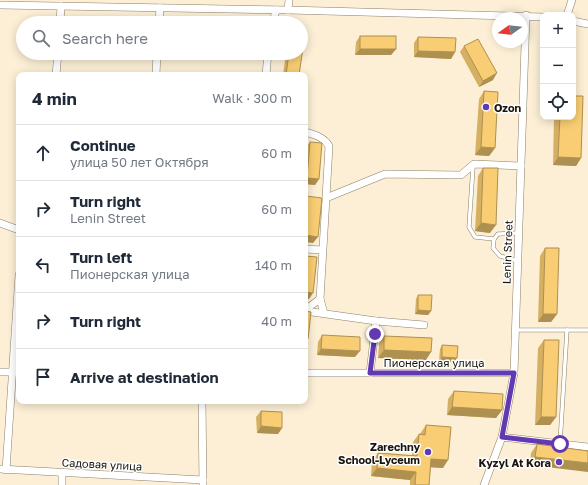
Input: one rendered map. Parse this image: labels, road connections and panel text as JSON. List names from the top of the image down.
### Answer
{
  "streets": {
    "street": ["Lenin Street", "Пионерская улица", "Садовая улица"]
  },
  "crossings": [
    ["Lenin Street", "Пионерская улица"]
  ],
  "places": ["Ozon", "Zarechny School-Lyceum", "Kyzyl At Kora"],
  "north": "left",
  "page": {
    "map_buttons": ["+", "−"],
    "search": "Search here",
    "heading": ["4 min", "Walk · 300 m"],
    "list": [
      ["Continue", "улица 50 лет Октября", "60 m"],
      ["Turn right", "Lenin Street", "60 m"],
      ["Turn left", "Пионерская улица", "140 m"],
      ["Turn right", "40 m"],
      "Arrive at destination"
    ]
  }
}
